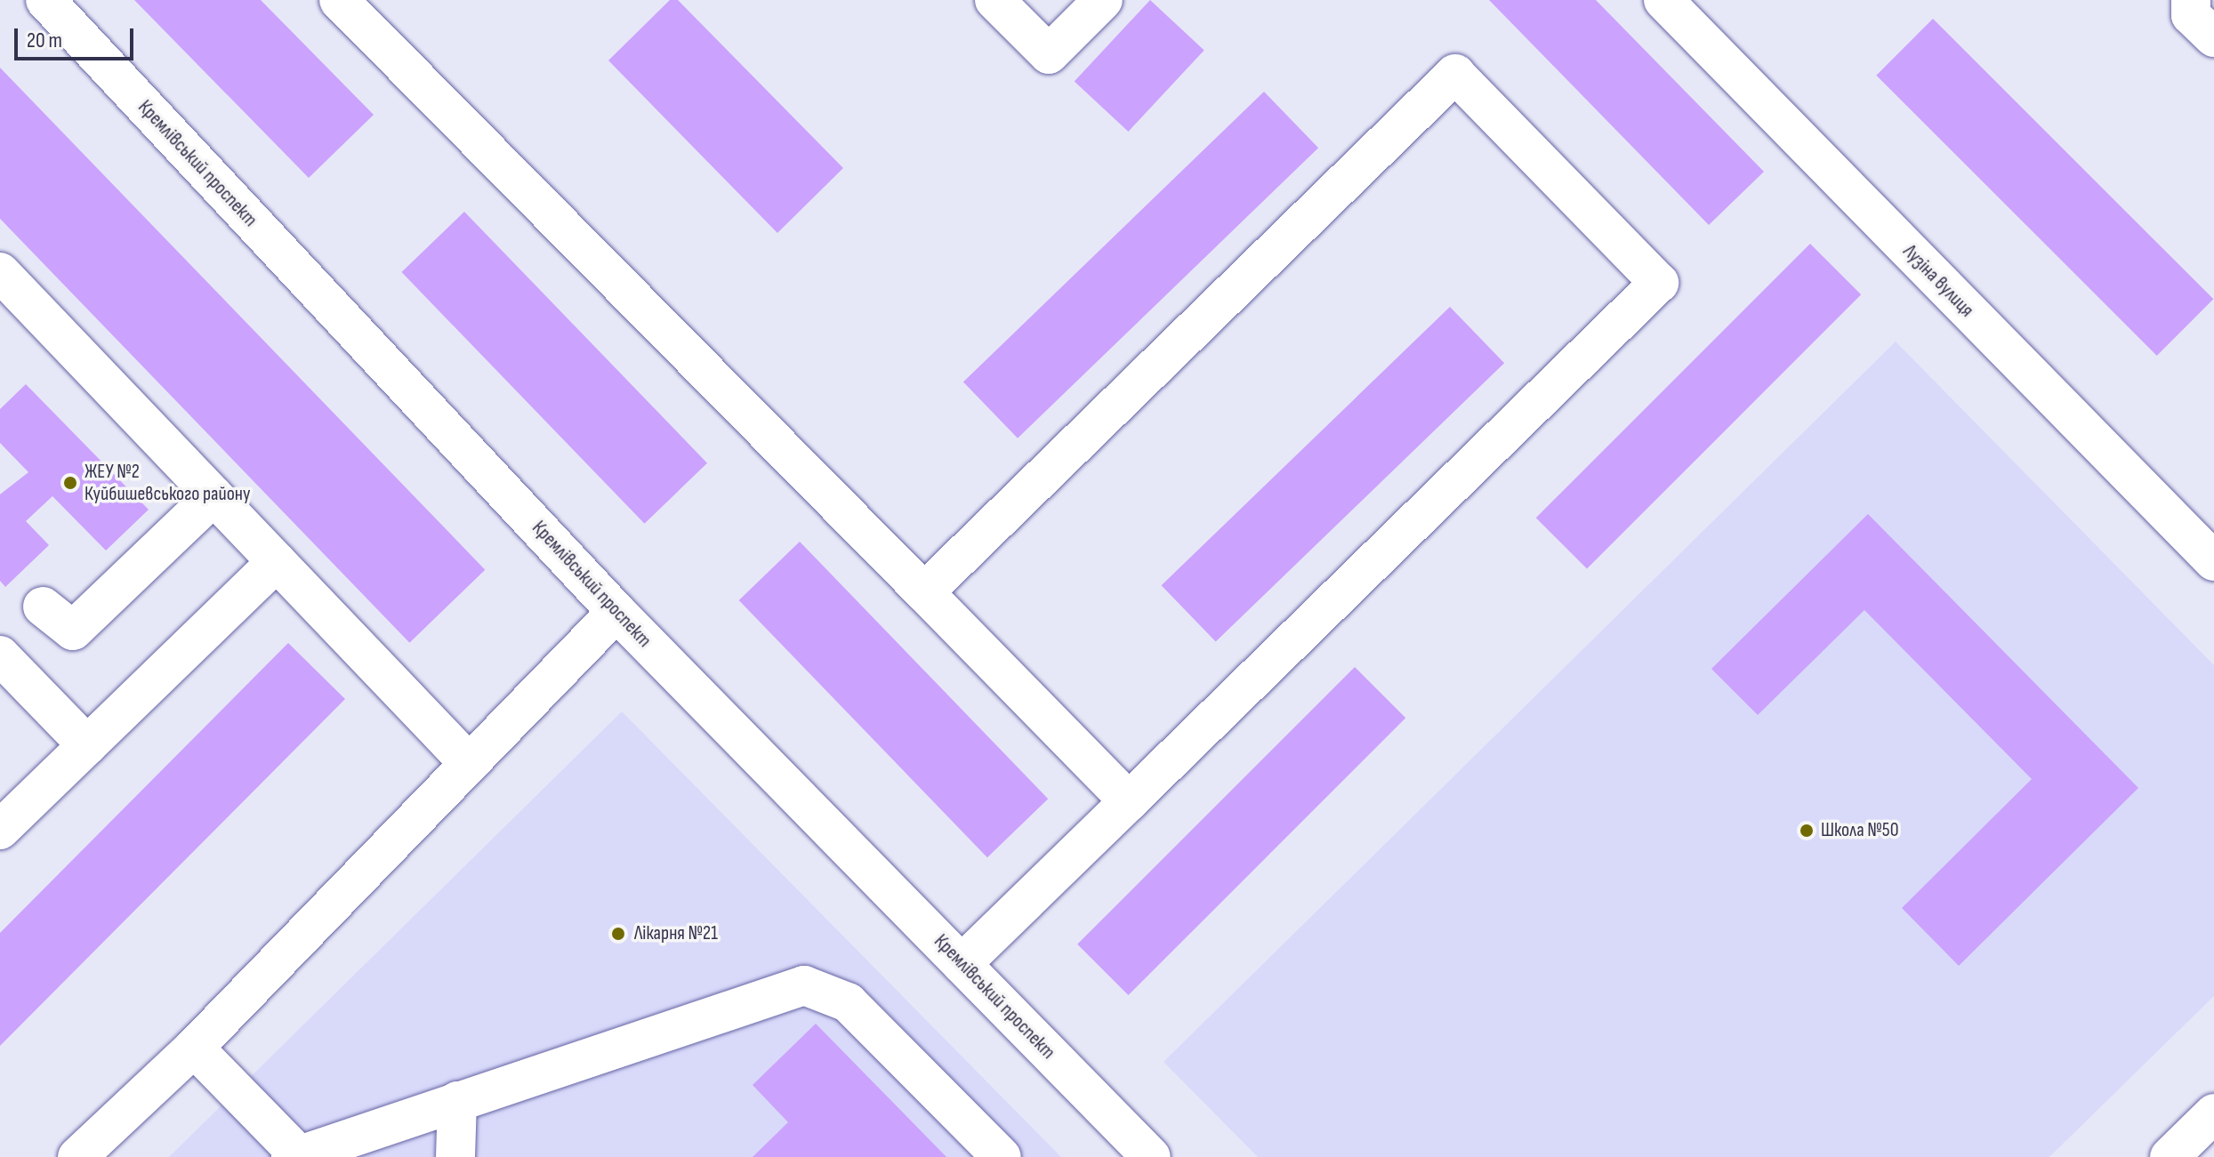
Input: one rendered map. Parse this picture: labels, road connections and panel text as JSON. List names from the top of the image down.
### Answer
{
  "streets": {
    "street": ["Кремлівський проспект", "Лузіна вулиця"]
  },
  "places": ["ЖЕУ №2 Куйбишевського району", "Школа №50", "Лікарня №21"],
  "scale_bar": "20 m"
}
